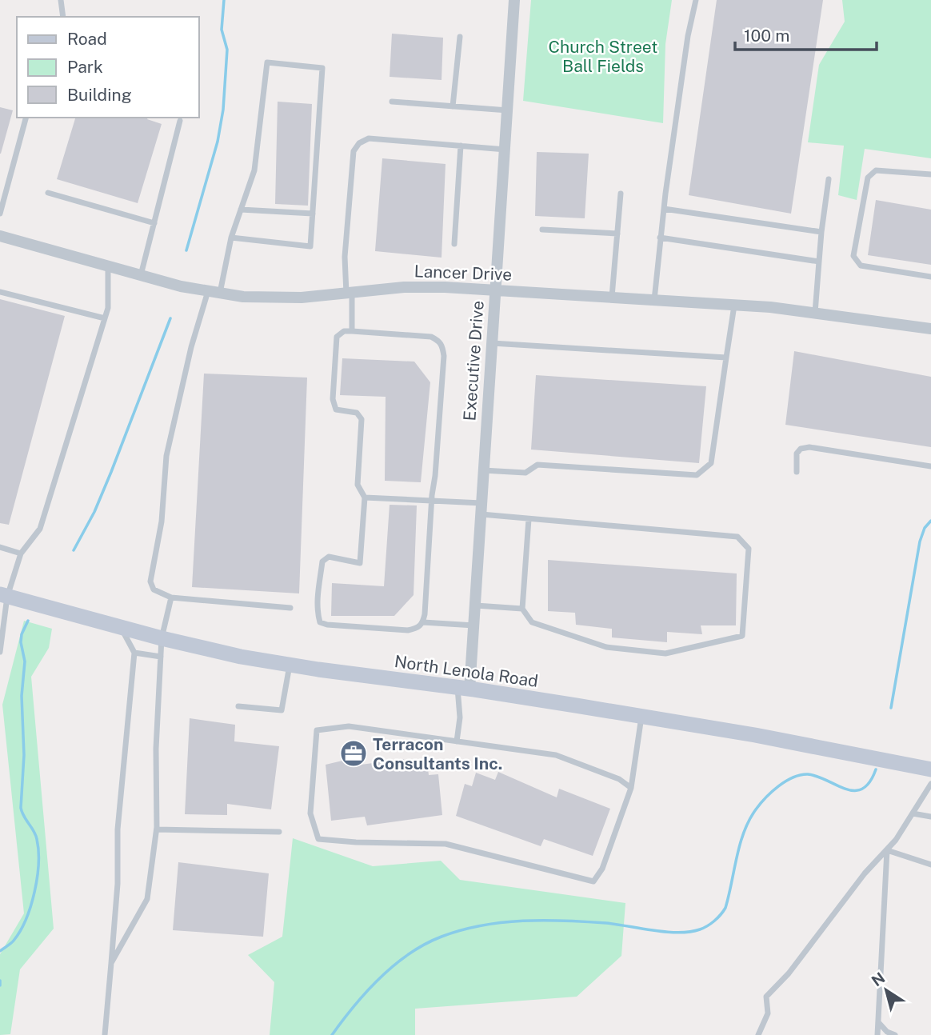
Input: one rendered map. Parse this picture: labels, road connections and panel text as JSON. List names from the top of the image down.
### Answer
{
  "streets": {
    "main road": ["North Lenola Road"],
    "street": ["Lancer Drive", "Executive Drive"]
  },
  "crossings": [
    ["Lancer Drive", "Executive Drive"],
    ["Executive Drive", "North Lenola Road"]
  ],
  "parks": ["Church Street Ball Fields"],
  "places": {
    "office": ["Terracon Consultants Inc."]
  },
  "legend": ["Road", "Park", "Building"],
  "scale_bar": "100 m",
  "north": "top left"
}
